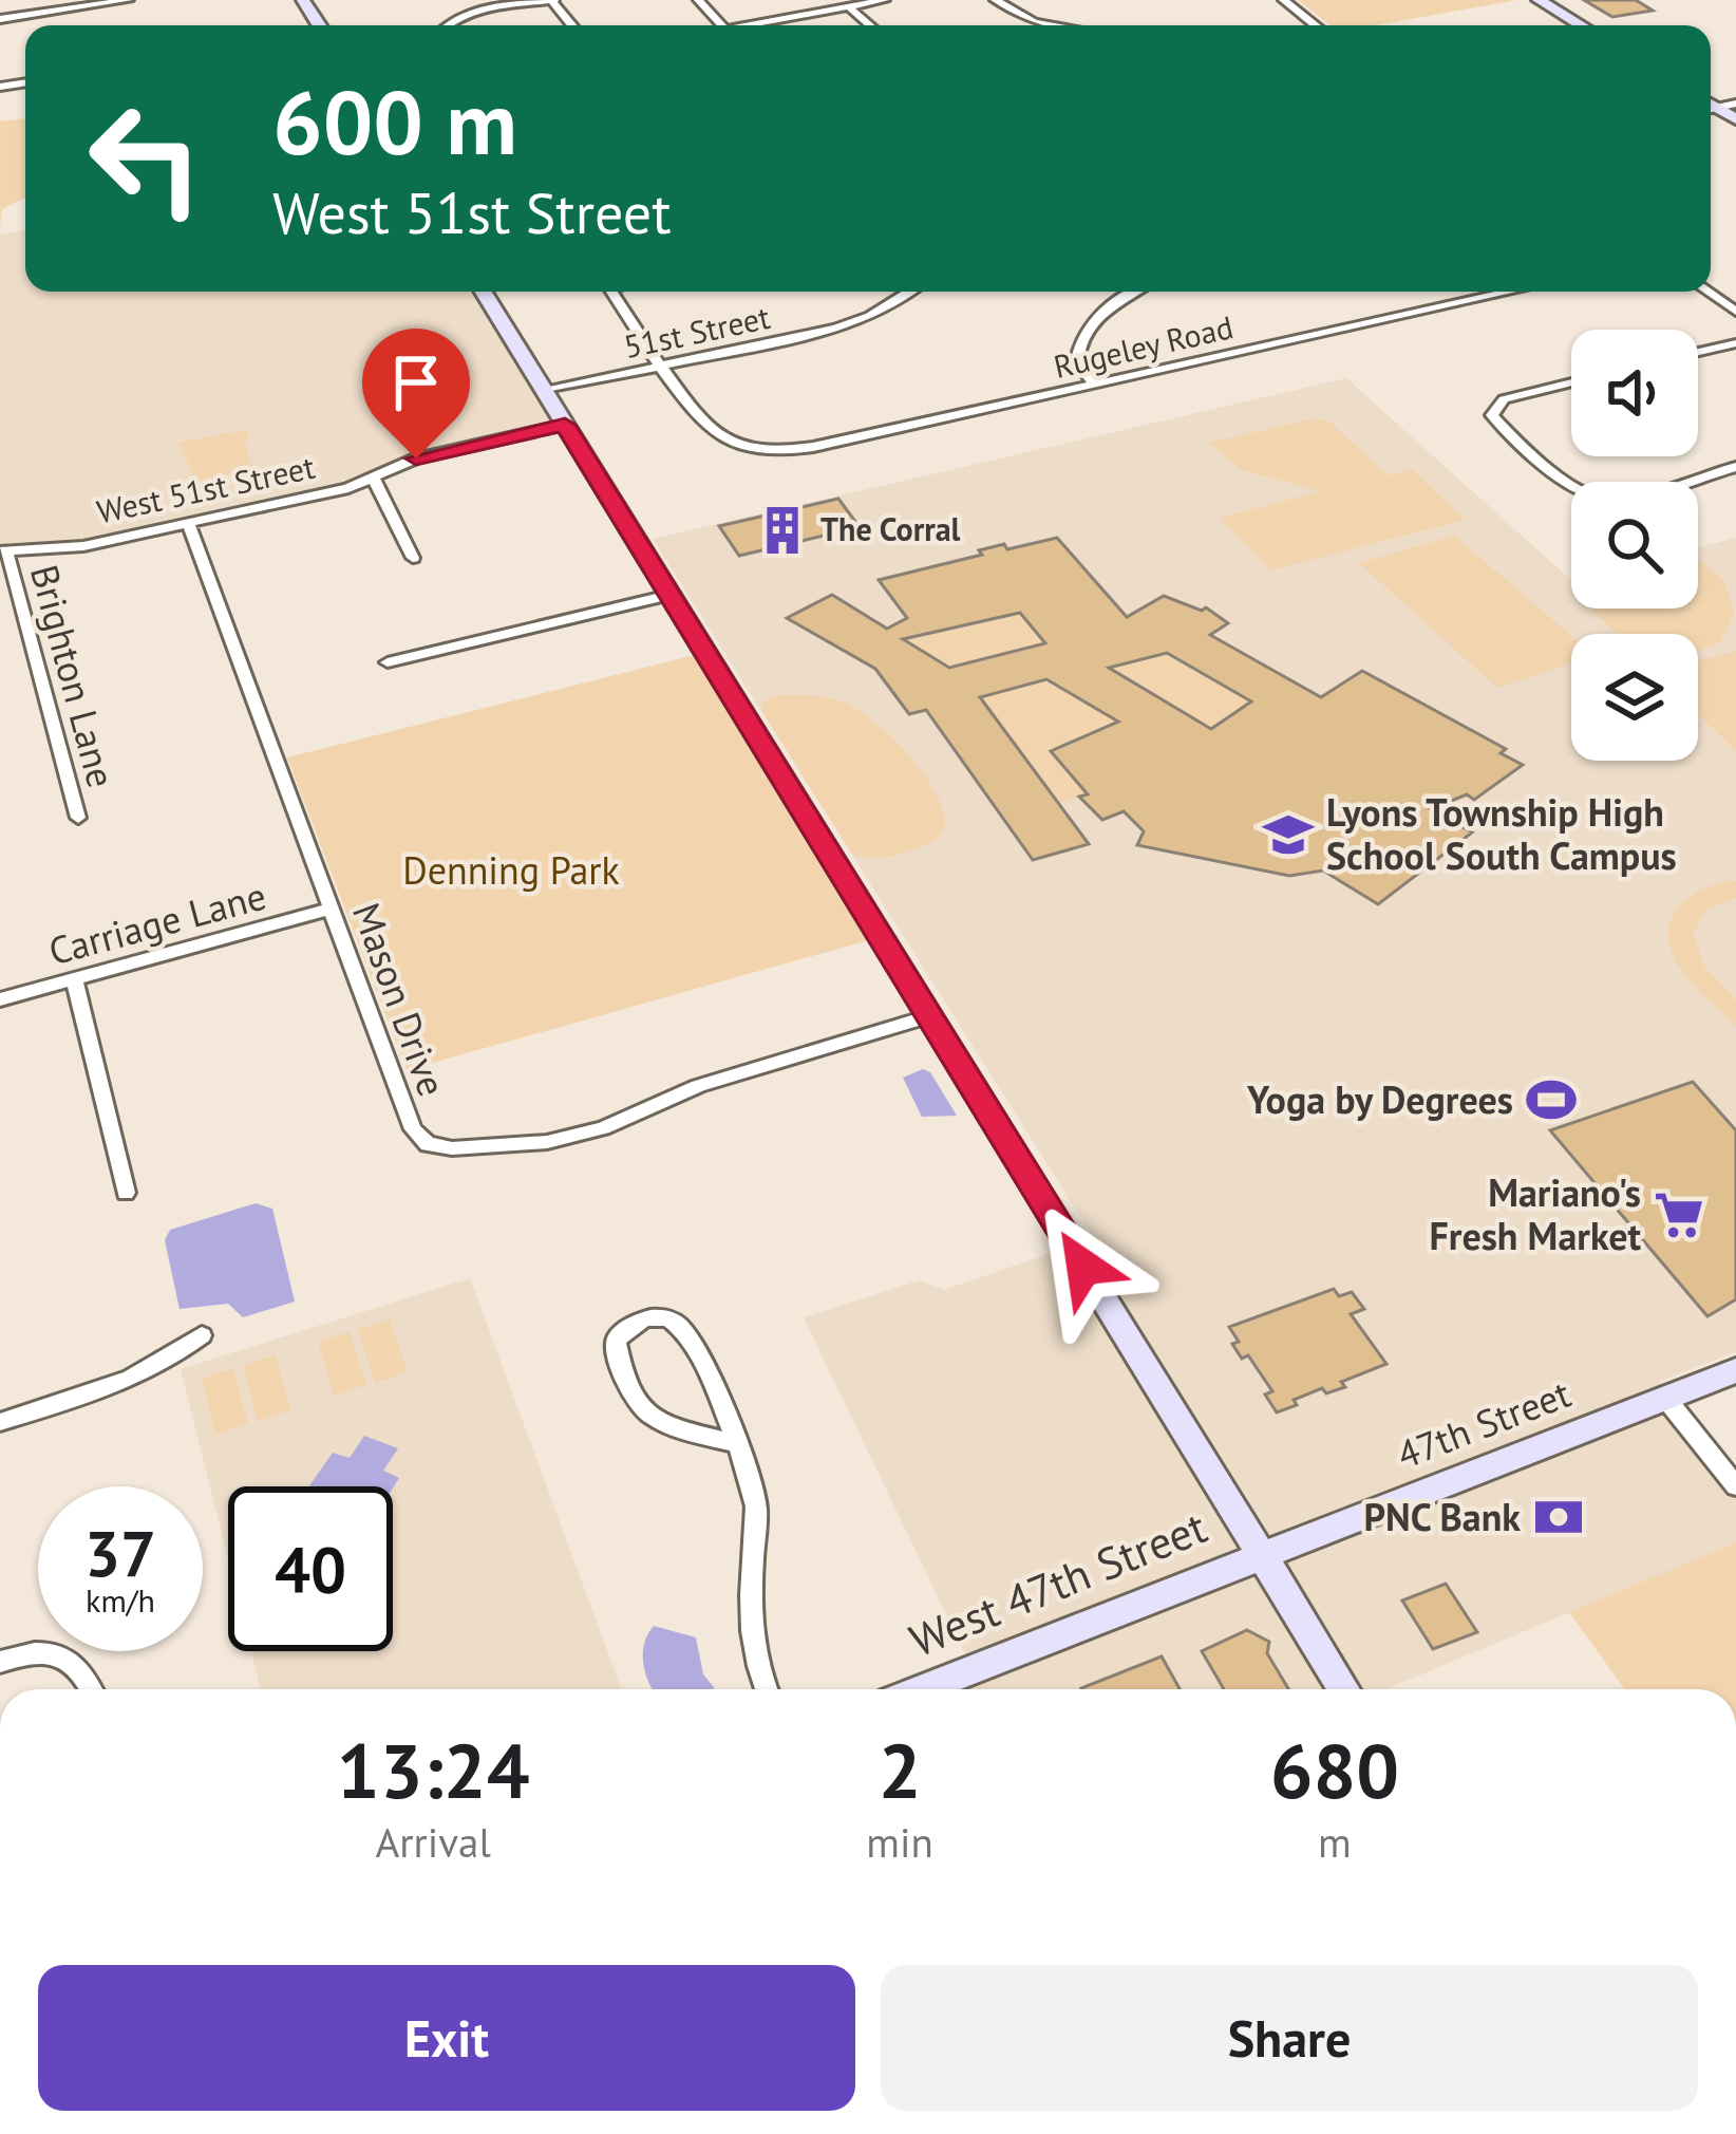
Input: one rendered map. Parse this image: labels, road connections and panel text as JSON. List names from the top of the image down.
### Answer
{
  "streets": {
    "street": [
      "51st Street",
      "Rugeley Road",
      "West 51st Street",
      "Brighton Lane",
      "Carriage Lane",
      "Mason Drive",
      "47th Street",
      "West 47th Street"
    ]
  },
  "crossings": [
    ["51st Street", "Rugeley Road"],
    ["West 51st Street", "Brighton Lane"],
    ["West 51st Street", "Mason Drive"],
    ["Carriage Lane", "Mason Drive"],
    ["47th Street", "West 47th Street"]
  ],
  "parks": ["Denning Park"],
  "places": {
    "building": ["The Corral"],
    "school or university": ["Lyons Township High School South Campus"],
    "sports": ["Yoga by Degrees"],
    "supermarket": ["Mariano's Fresh Market"],
    "bank": ["PNC Bank"]
  },
  "page": {
    "turn": ["600 m", "West 51st Street"],
    "speed": "37 km/h",
    "limit": "40",
    "eta": [
      "13:24",
      "Arrival",
      "2",
      "min",
      "680",
      "m"
    ],
    "buttons": ["Exit", "Share"]
  }
}
